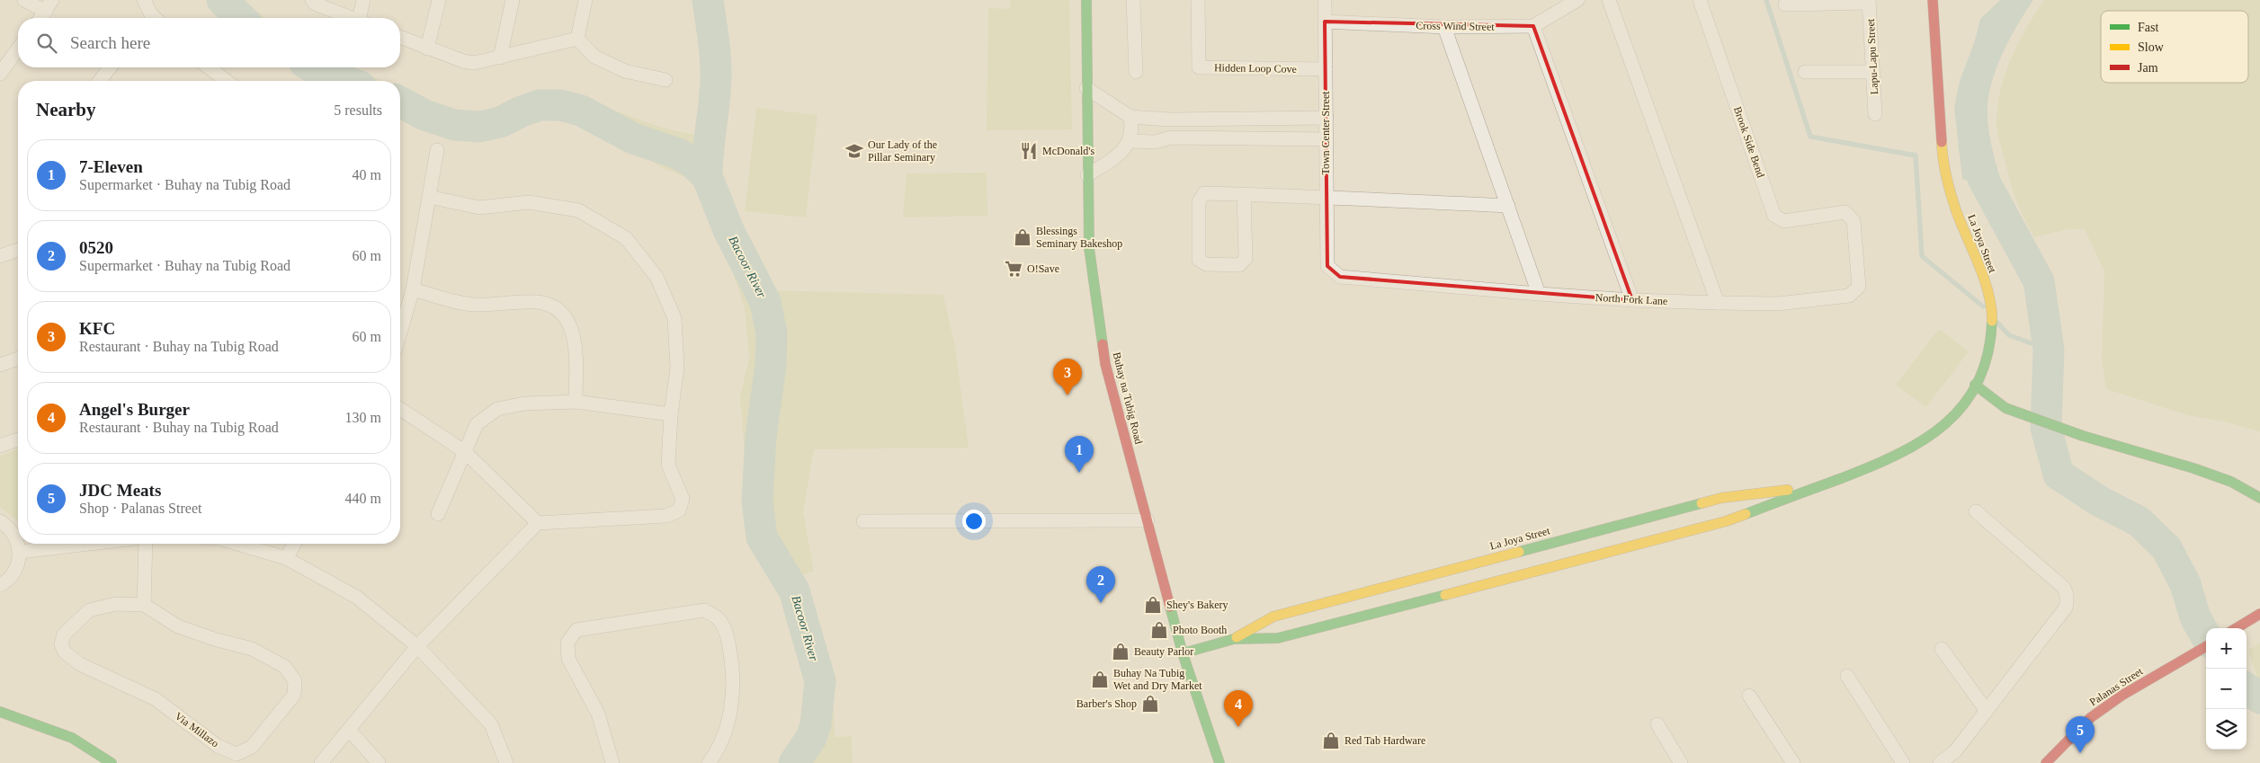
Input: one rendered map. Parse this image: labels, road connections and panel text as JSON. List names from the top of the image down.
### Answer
{
  "streets": {
    "street": [
      "Cross Wind Street",
      "Lapu-Lapu Street",
      "Hidden Loop Cove",
      "Town Center Street",
      "Brook Side Bend",
      "La Joya Street",
      "North Fork Lane",
      "Buhay na Tubig Road",
      "Palanas Street",
      "Via Millazo"
    ]
  },
  "crossings": [
    ["Cross Wind Street", "Town Center Street"],
    ["Hidden Loop Cove", "Town Center Street"],
    ["Town Center Street", "North Fork Lane"],
    ["Brook Side Bend", "North Fork Lane"],
    ["La Joya Street", "Buhay na Tubig Road"]
  ],
  "water": ["Bacoor River"],
  "places": {
    "school or university": ["Our Lady of the Pillar Seminary"],
    "restaurant": ["McDonald's"],
    "shop": [
      "Blessings Seminary Bakeshop",
      "Shey's Bakery",
      "Photo Booth",
      "Beauty Parlor",
      "Buhay Na Tubig Wet and Dry Market",
      "Barber's Shop",
      "Red Tab Hardware"
    ],
    "supermarket": ["O!Save"]
  },
  "legend": ["Fast", "Slow", "Jam"],
  "page": {
    "search": "Search here",
    "heading": ["Nearby", "5 results"],
    "list": [
      {
        "mark": "1",
        "name": "7-Eleven",
        "note": "Supermarket · Buhay na Tubig Road",
        "value": "40 m"
      },
      {
        "mark": "2",
        "name": "0520",
        "note": "Supermarket · Buhay na Tubig Road",
        "value": "60 m"
      },
      {
        "mark": "3",
        "name": "KFC",
        "note": "Restaurant · Buhay na Tubig Road",
        "value": "60 m"
      },
      {
        "mark": "4",
        "name": "Angel's Burger",
        "note": "Restaurant · Buhay na Tubig Road",
        "value": "130 m"
      },
      {
        "mark": "5",
        "name": "JDC Meats",
        "note": "Shop · Palanas Street",
        "value": "440 m"
      }
    ],
    "pins": [
      "3",
      "1",
      "2",
      "4",
      "5"
    ],
    "map_buttons": ["+", "−"]
  }
}
